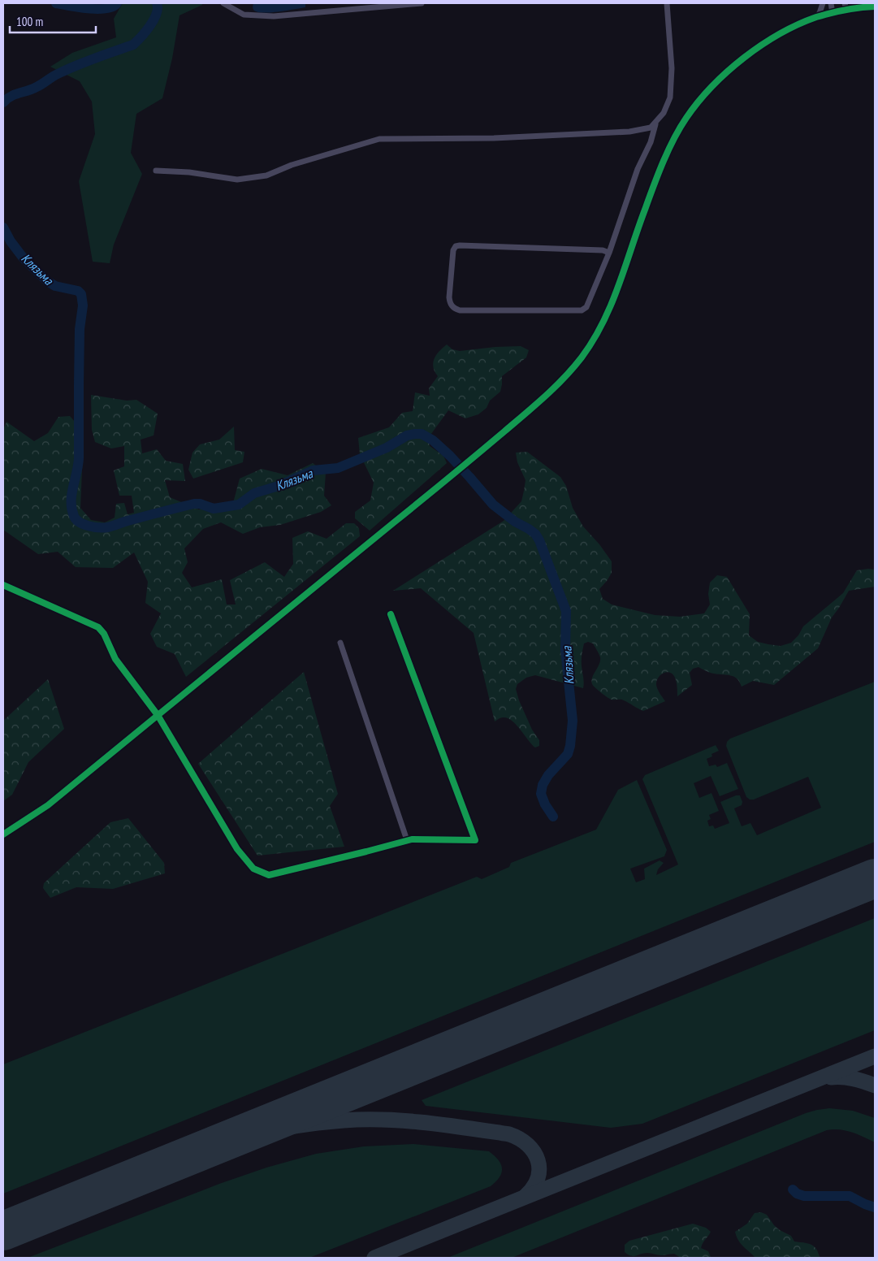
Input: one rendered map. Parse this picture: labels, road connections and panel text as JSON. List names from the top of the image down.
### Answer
{
  "water": ["Клязьма"],
  "scale_bar": "100 m"
}
